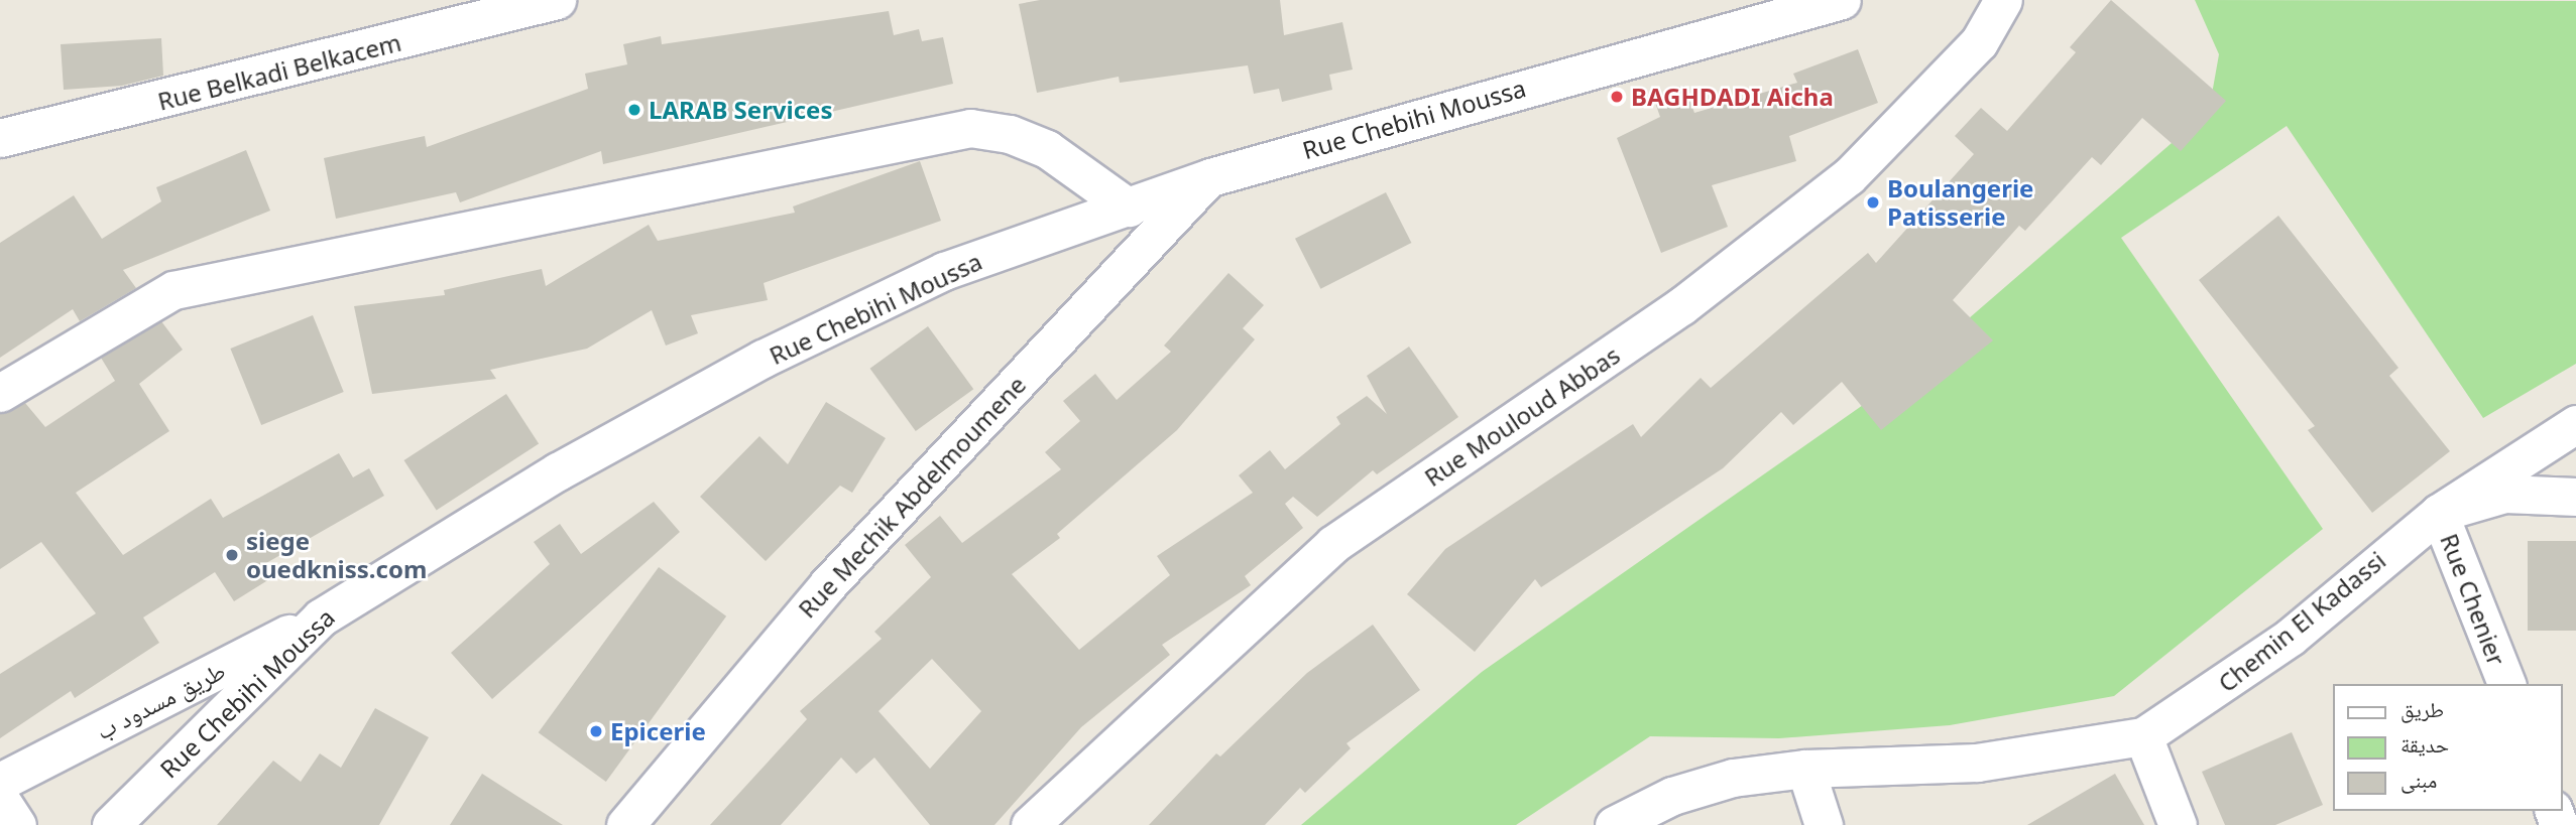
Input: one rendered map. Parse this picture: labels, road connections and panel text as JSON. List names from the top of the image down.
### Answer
{
  "streets": {
    "street": [
      "Rue Belkadi Belkacem",
      "Rue Chebihi Moussa",
      "Rue Mouloud Abbas",
      "Rue Mechik Abdelmoumene",
      "Rue Chenier",
      "Chemin El Kadassi",
      "طريق مسدود ب"
    ]
  },
  "crossings": [
    ["Rue Chebihi Moussa", "Rue Mechik Abdelmoumene"],
    ["Rue Chebihi Moussa", "طريق مسدود ب"],
    ["Rue Chenier", "Chemin El Kadassi"]
  ],
  "places": [
    "BAGHDADI Aicha",
    "LARAB Services",
    "Boulangerie Patisserie",
    "siege ouedkniss.com",
    "Epicerie"
  ],
  "legend": ["طريق", "حديقة", "مبنى"]
}
